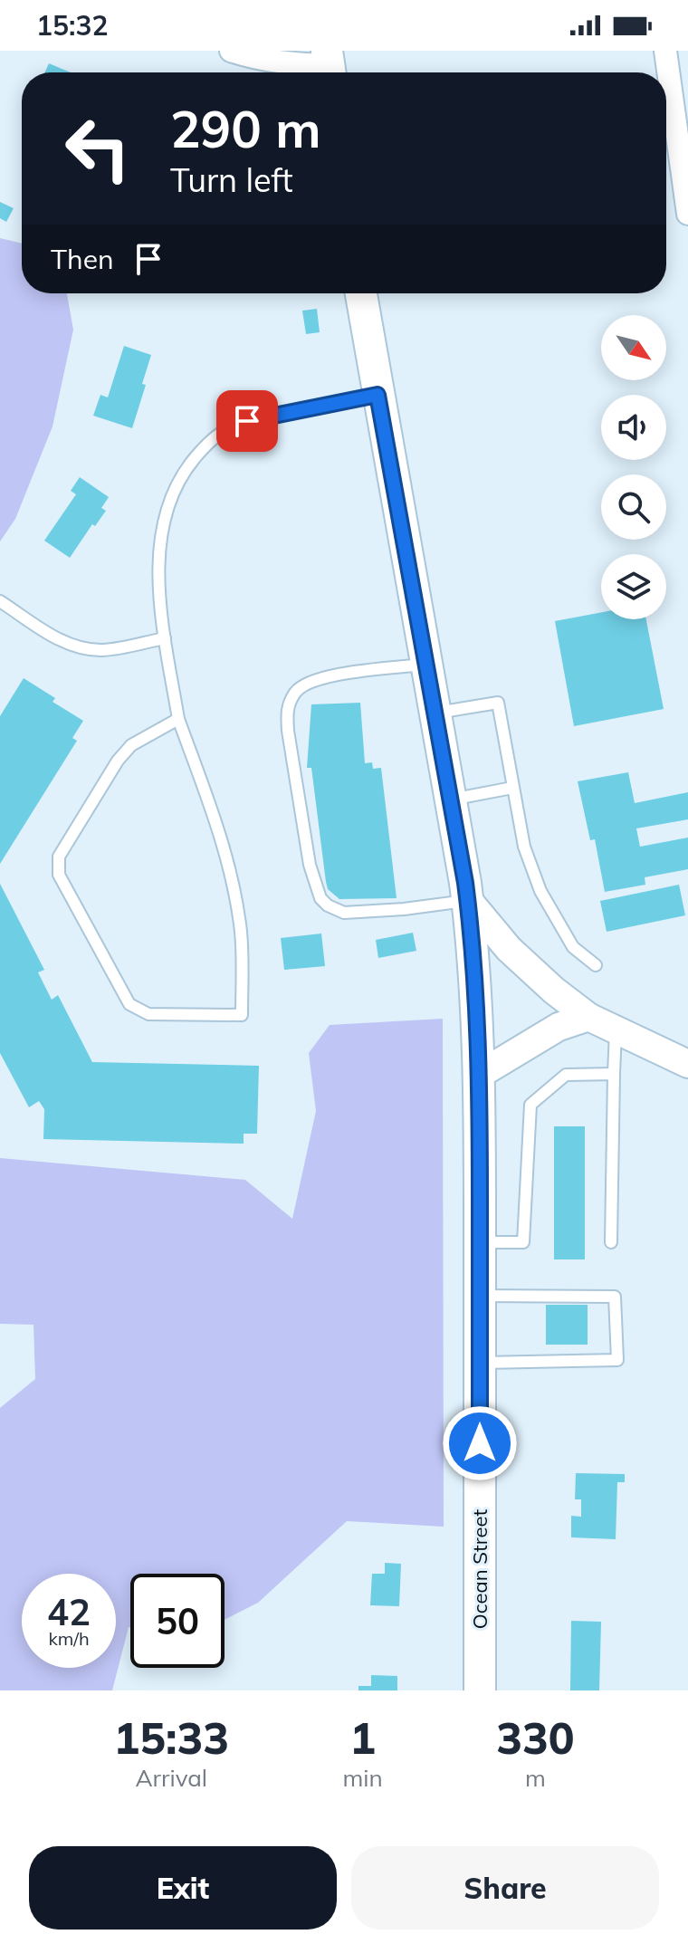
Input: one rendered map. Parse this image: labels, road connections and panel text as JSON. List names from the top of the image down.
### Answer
{
  "streets": {
    "main road": ["Ocean Street"]
  },
  "north": "bottom right",
  "page": {
    "status": "15:32",
    "turn": ["290 m", "Turn left"],
    "then": "Then",
    "speed": "42 km/h",
    "limit": "50",
    "eta": [
      "15:33",
      "Arrival",
      "1",
      "min",
      "330",
      "m"
    ],
    "buttons": ["Exit", "Share"]
  }
}
